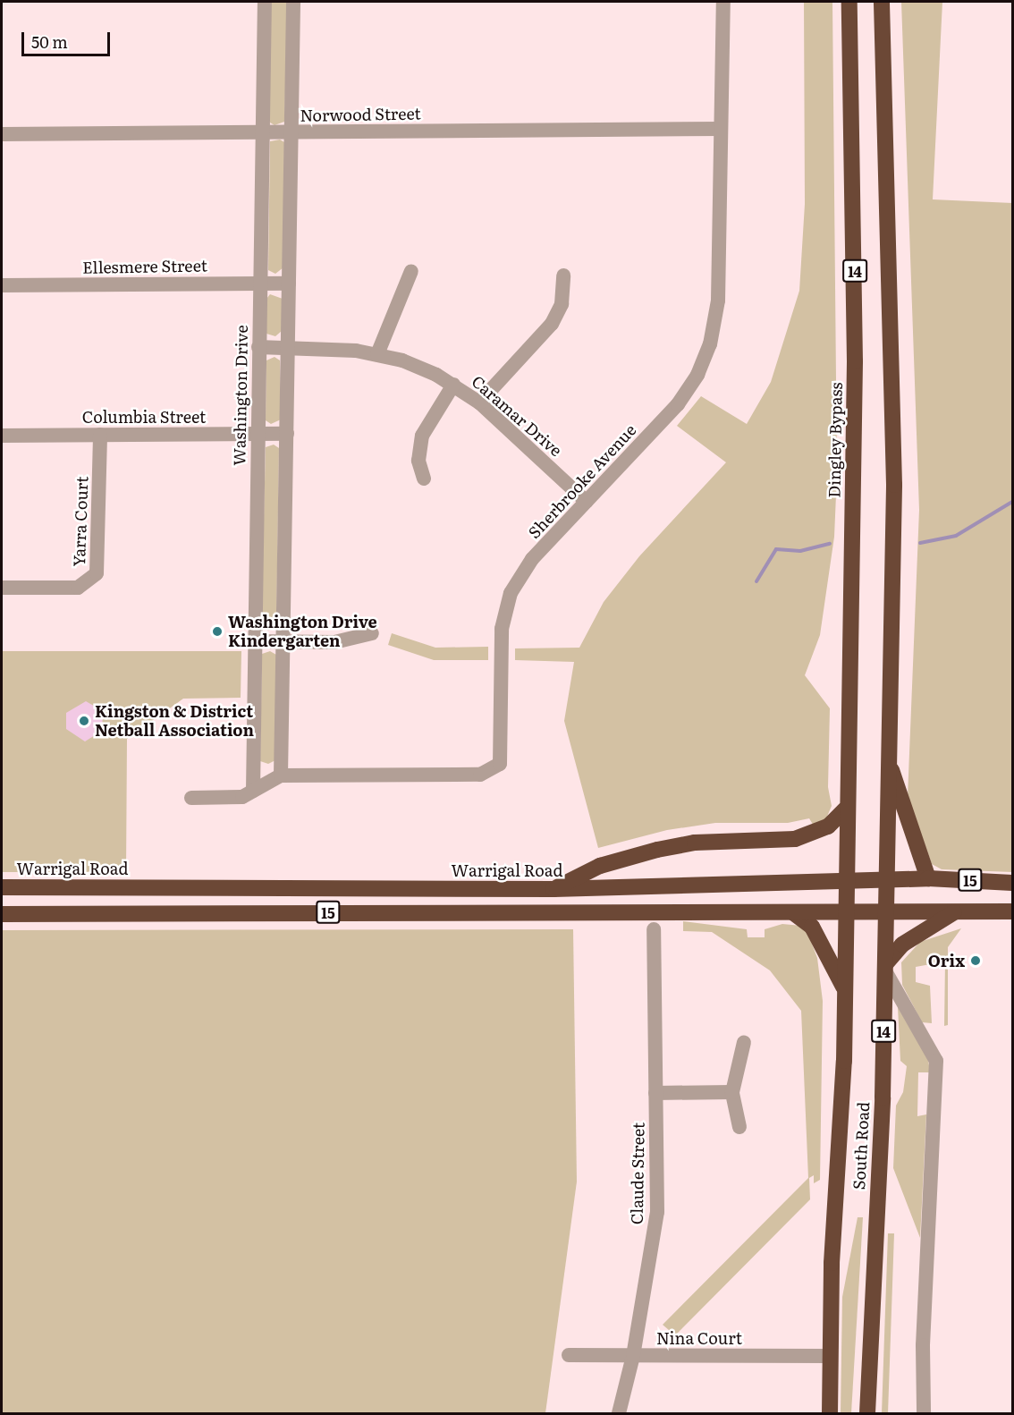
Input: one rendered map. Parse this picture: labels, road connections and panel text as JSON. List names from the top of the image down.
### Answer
{
  "streets": {
    "highway": [
      "14",
      "Dingley Bypass",
      "Warrigal Road",
      "15",
      "South Road"
    ],
    "street": [
      "Norwood Street",
      "Ellesmere Street",
      "Washington Drive",
      "Caramar Drive",
      "Columbia Street",
      "Sherbrooke Avenue",
      "Yarra Court",
      "Claude Street",
      "Nina Court"
    ]
  },
  "crossings": [
    ["Norwood Street", "Washington Drive"],
    ["Norwood Street", "Sherbrooke Avenue"],
    ["Ellesmere Street", "Washington Drive"],
    ["14", "Warrigal Road"],
    ["14", "South Road"],
    ["Washington Drive", "Caramar Drive"],
    ["Washington Drive", "Columbia Street"],
    ["Caramar Drive", "Sherbrooke Avenue"],
    ["Columbia Street", "Yarra Court"],
    ["Dingley Bypass", "Warrigal Road"],
    ["Dingley Bypass", "South Road"],
    ["Warrigal Road", "South Road"],
    ["15", "South Road"],
    ["South Road", "Nina Court"],
    ["Claude Street", "Nina Court"]
  ],
  "places": ["Washington Drive Kindergarten", "Kingston & District Netball Association", "Orix"],
  "scale_bar": "50 m"
}
